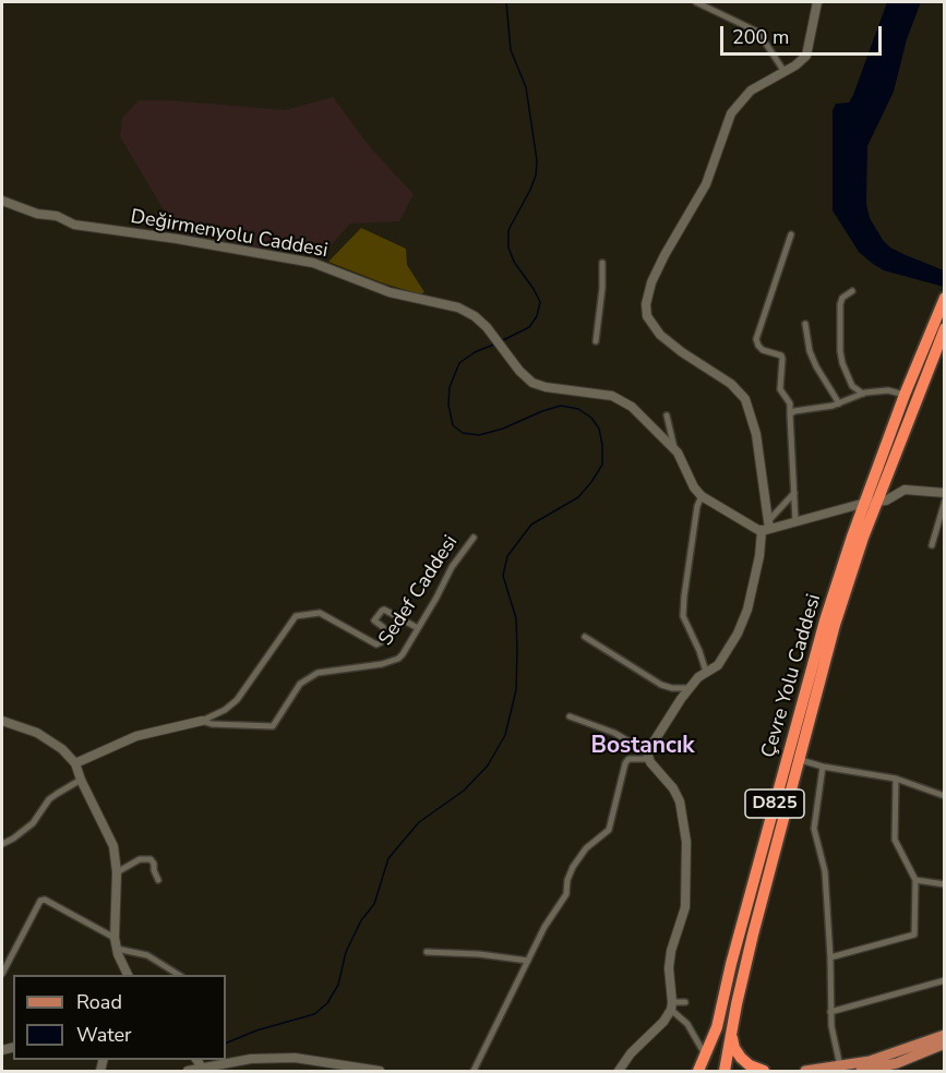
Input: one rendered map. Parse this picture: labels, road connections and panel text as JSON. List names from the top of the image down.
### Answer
{
  "streets": {
    "highway": ["Çevre Yolu Caddesi", "D825"],
    "street": ["Değirmenyolu Caddesi", "Sedef Caddesi"]
  },
  "districts": ["Bostancık"],
  "legend": ["Road", "Water"],
  "scale_bar": "200 m"
}
